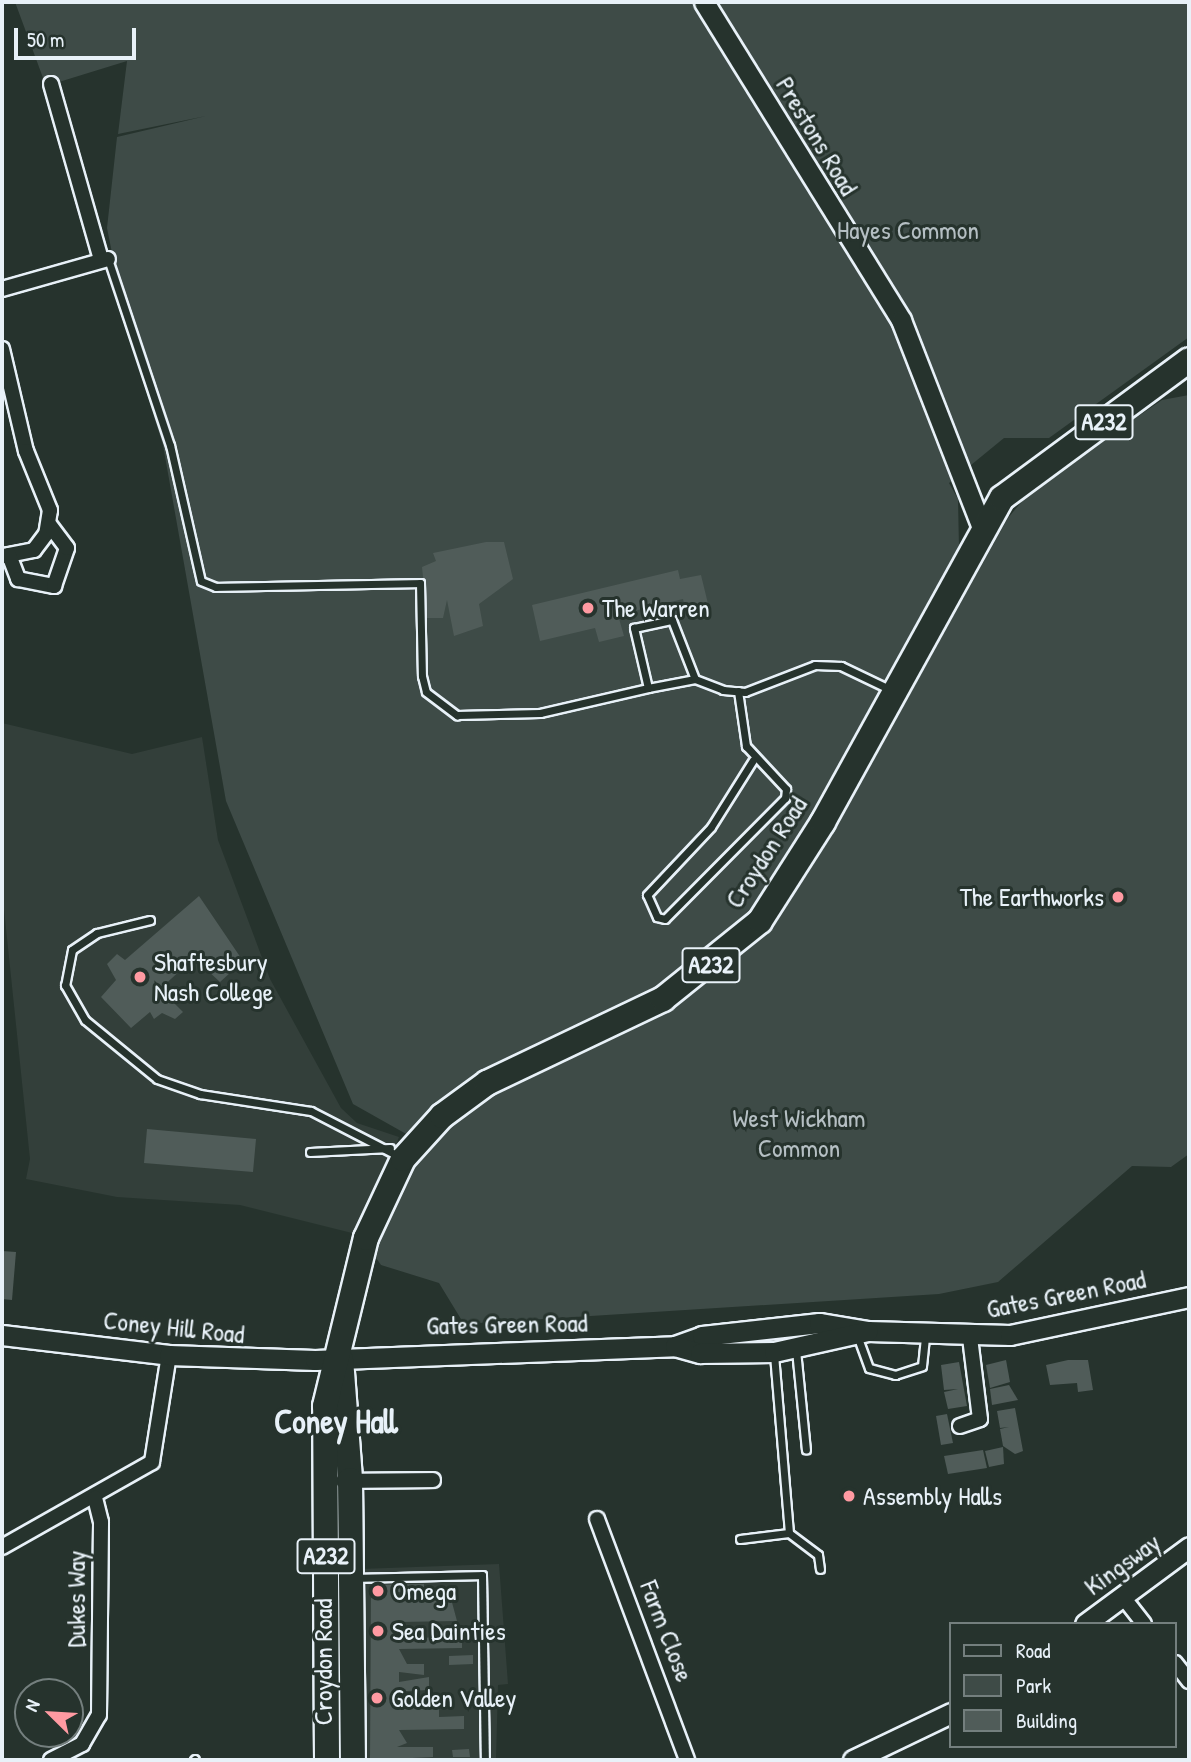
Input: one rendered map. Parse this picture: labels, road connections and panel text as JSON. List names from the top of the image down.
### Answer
{
  "streets": {
    "highway": ["A232", "Croydon Road"],
    "street": [
      "Prestons Road",
      "Gates Green Road",
      "Coney Hill Road",
      "Kingsway",
      "Dukes Way",
      "Farm Close"
    ]
  },
  "crossings": [
    ["Prestons Road", "Croydon Road"],
    ["Croydon Road", "Gates Green Road"],
    ["Croydon Road", "Coney Hill Road"],
    ["Gates Green Road", "Coney Hill Road"]
  ],
  "districts": ["Coney Hall"],
  "parks": ["Hayes Common", "West Wickham Common"],
  "places": [
    "The Warren",
    "The Earthworks",
    "Shaftesbury Nash College",
    "Assembly Halls",
    "Omega",
    "Sea Dainties",
    "Golden Valley"
  ],
  "legend": ["Road", "Park", "Building"],
  "scale_bar": "50 m",
  "north": "top left"
}
